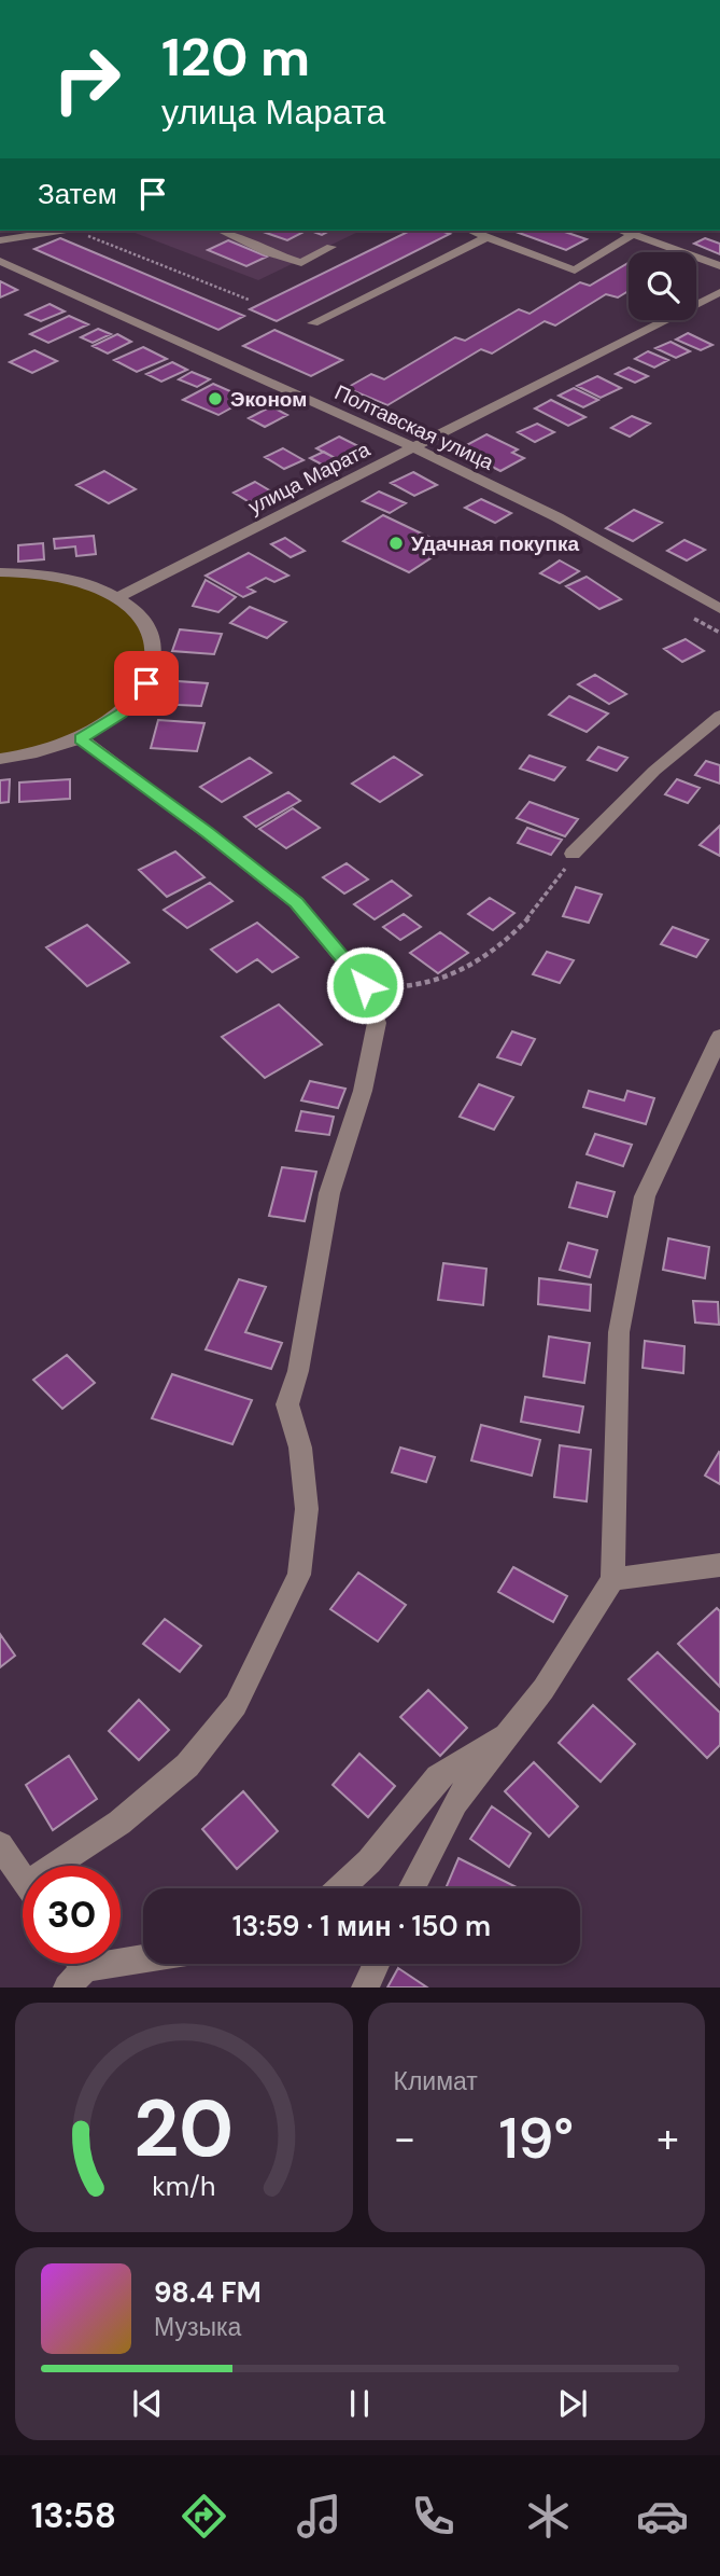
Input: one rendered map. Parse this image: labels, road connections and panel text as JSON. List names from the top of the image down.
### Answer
{
  "streets": {
    "street": ["Полтавская улица", "улица Марата"]
  },
  "crossings": [
    ["Полтавская улица", "улица Марата"]
  ],
  "places": ["Эконом", "Удачная покупка"],
  "page": {
    "turn": ["120 m", "улица Марата"],
    "then": "Затем",
    "limit": "30",
    "trip": "13:59 · 1 мин · 150 m",
    "tile": "Климат",
    "heat": ["−", "19°", "+"],
    "song": ["98.4 FM", "Музыка"],
    "tabs": "13:58",
    "gauge": ["20", "km/h"]
  }
}
